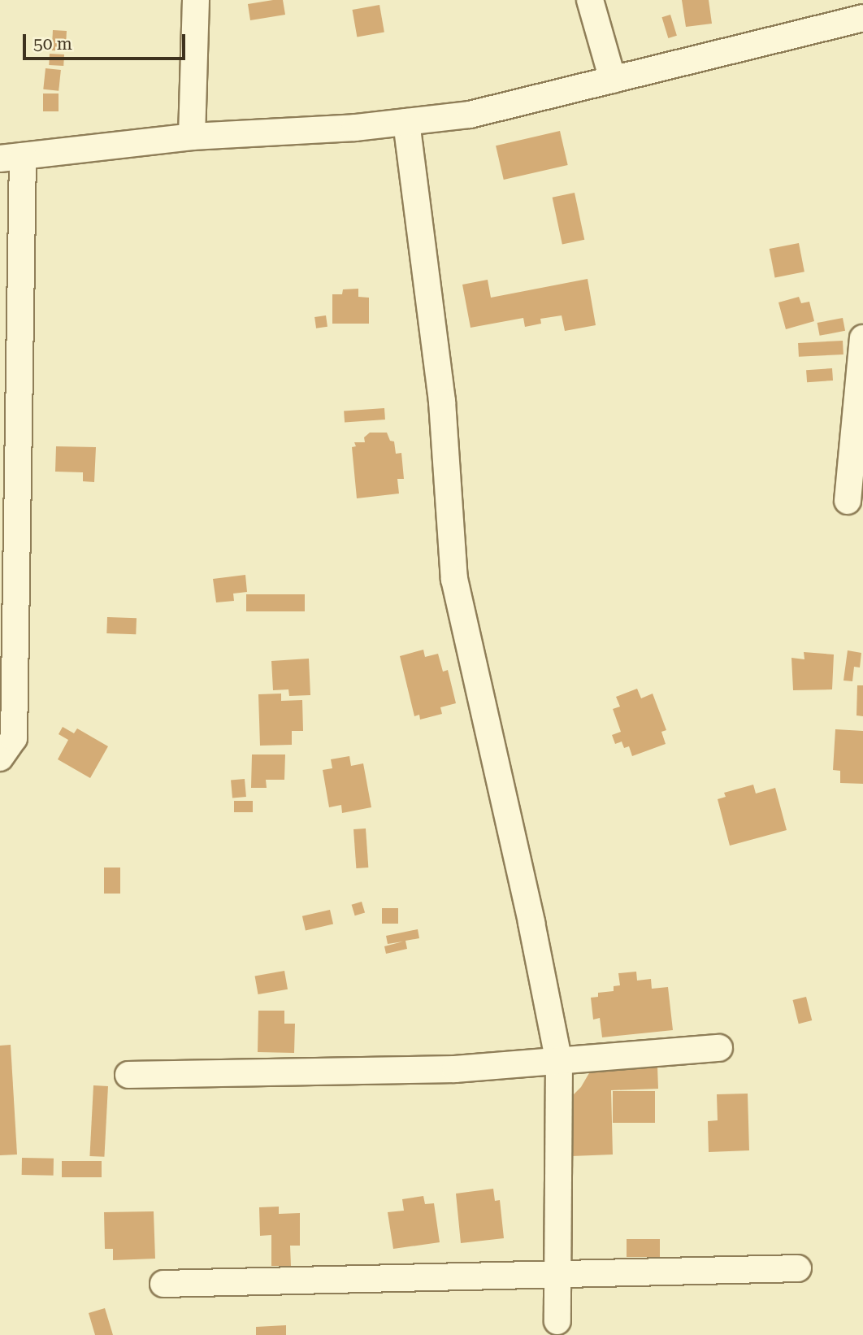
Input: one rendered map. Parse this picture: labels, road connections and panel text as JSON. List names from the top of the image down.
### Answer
{
  "scale_bar": "50 m"
}
